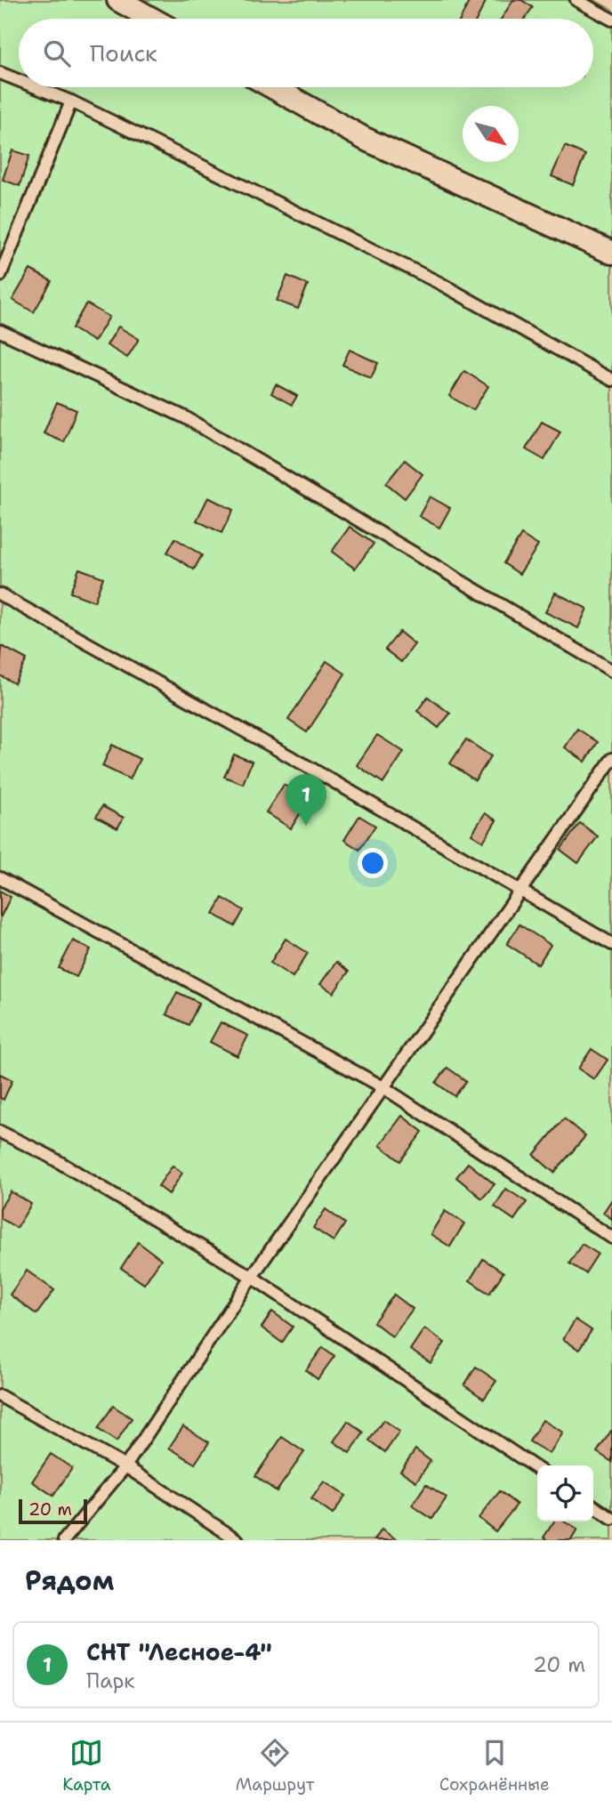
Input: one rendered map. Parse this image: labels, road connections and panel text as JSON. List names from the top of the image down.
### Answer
{
  "scale_bar": "20 m",
  "north": "bottom right",
  "page": {
    "search": "Поиск",
    "pins": "1",
    "scale": "20 m",
    "heading": "Рядом",
    "list": [
      {
        "mark": "1",
        "name": "СНТ \"Лесное-4\"",
        "note": "Парк",
        "value": "20 m"
      }
    ],
    "nav": ["Карта", "Маршрут", "Сохранённые"]
  }
}
